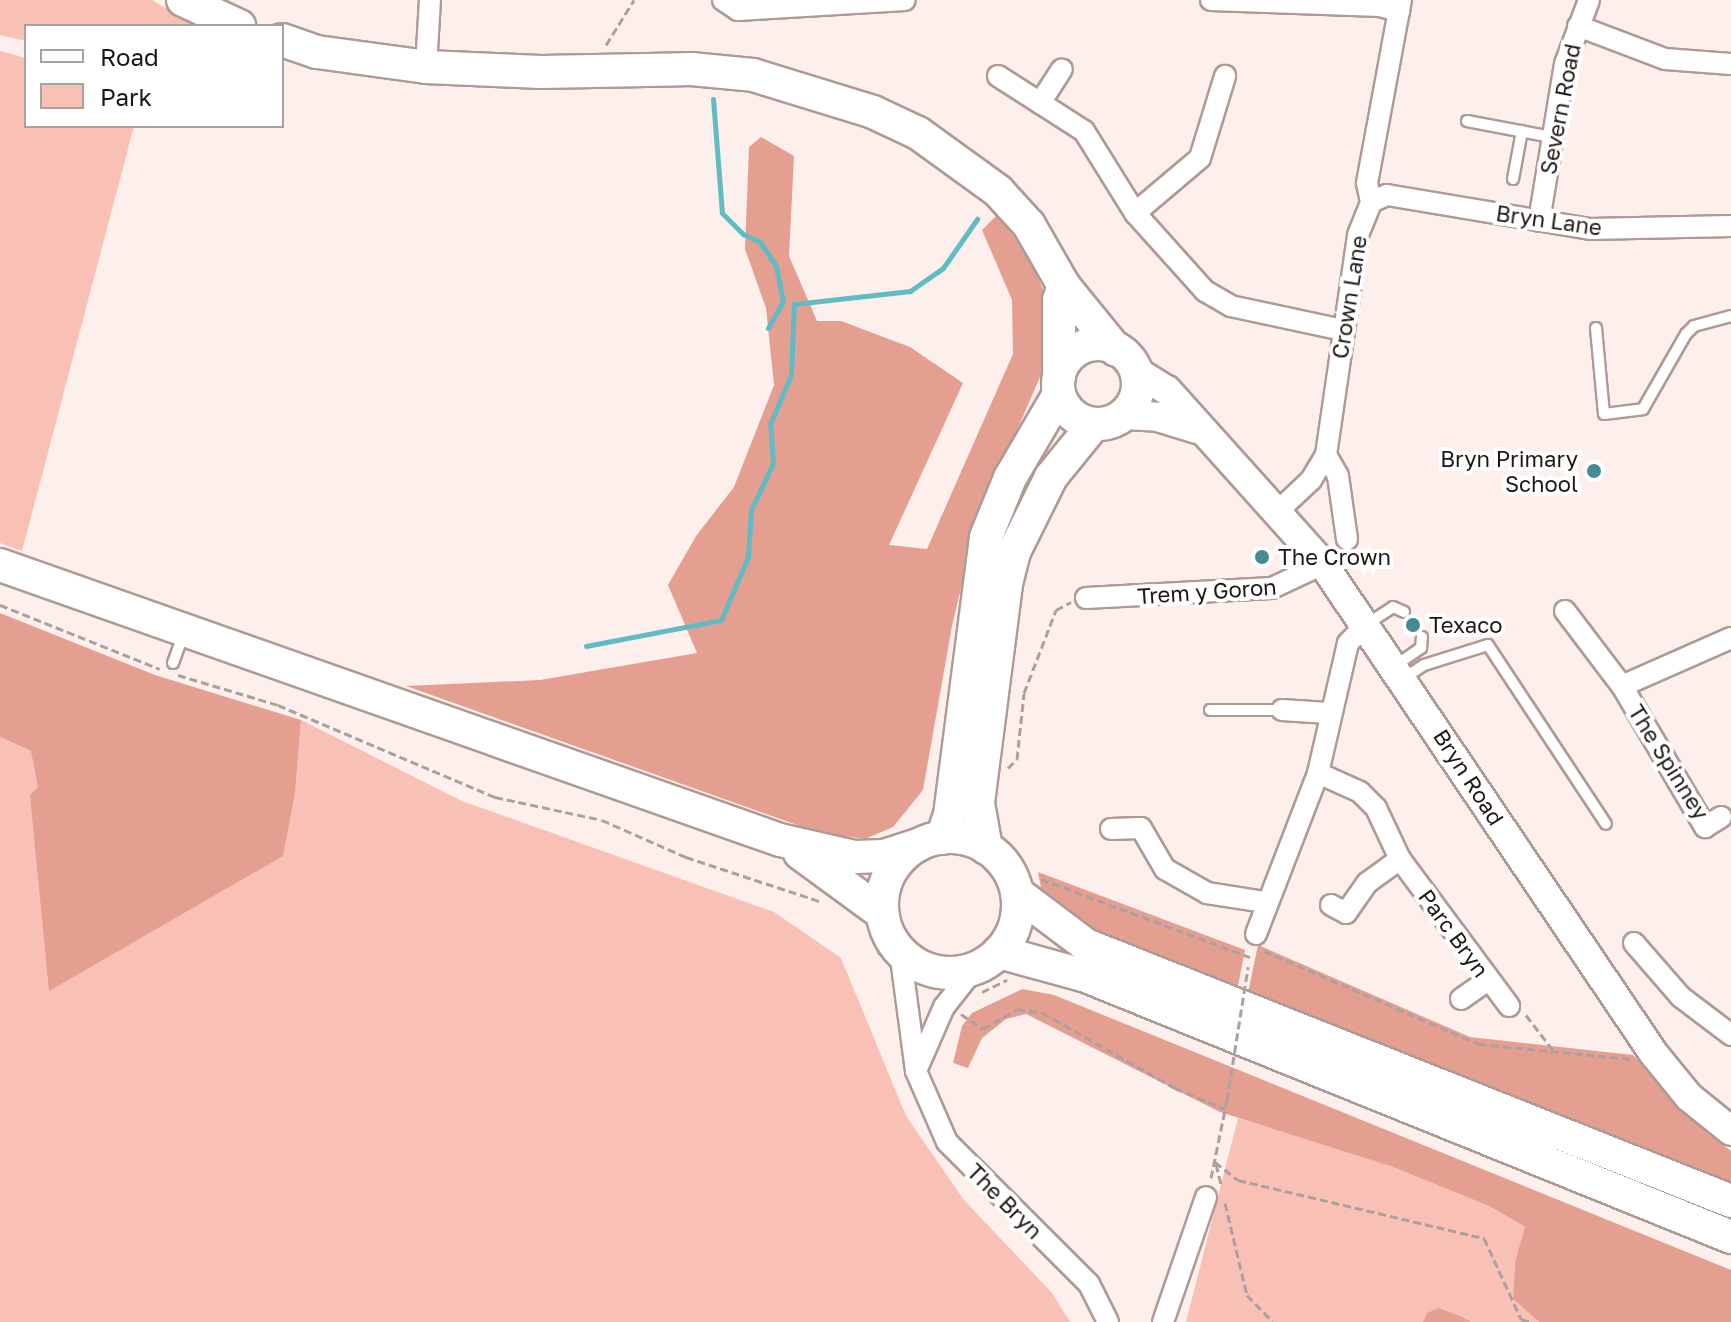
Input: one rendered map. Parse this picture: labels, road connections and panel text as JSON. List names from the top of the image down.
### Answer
{
  "streets": {
    "street": [
      "Severn Road",
      "Bryn Lane",
      "Crown Lane",
      "Trem y Goron",
      "The Spinney",
      "Bryn Road",
      "Parc Bryn",
      "The Bryn"
    ]
  },
  "crossings": [
    ["Severn Road", "Bryn Lane"],
    ["Bryn Lane", "Crown Lane"],
    ["Crown Lane", "Bryn Road"],
    ["Trem y Goron", "Bryn Road"]
  ],
  "places": ["Bryn Primary School", "The Crown", "Texaco"],
  "legend": ["Road", "Park"]
}
